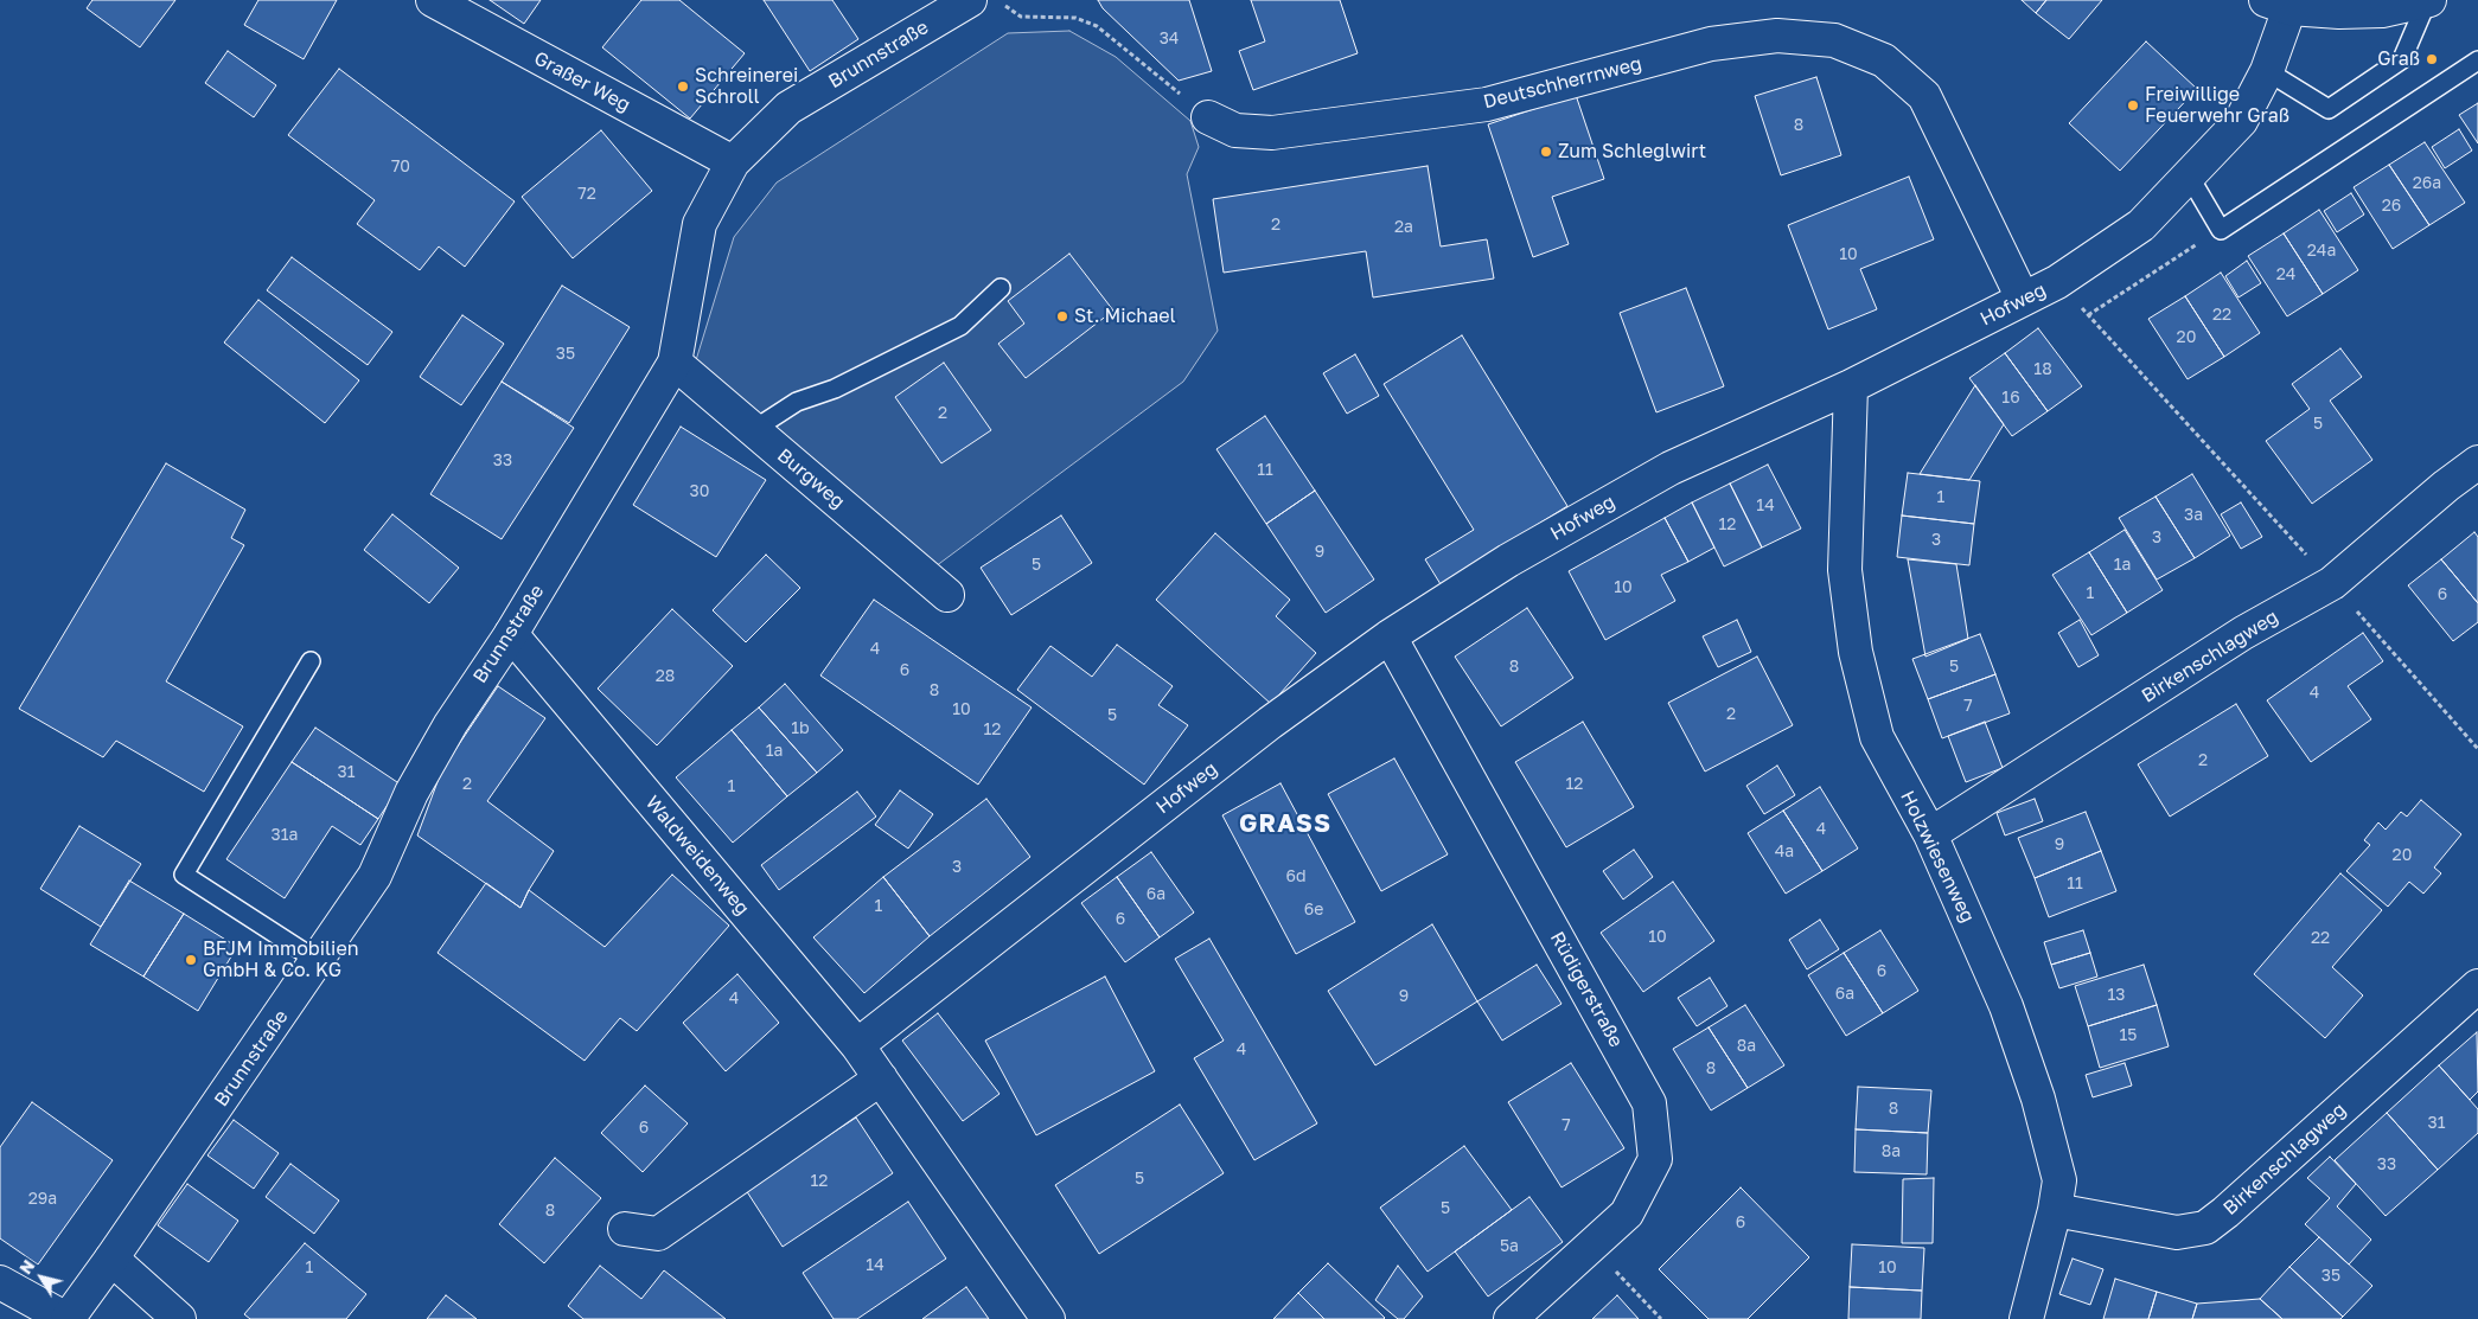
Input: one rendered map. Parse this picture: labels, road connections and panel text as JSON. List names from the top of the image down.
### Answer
{
  "streets": {
    "street": [
      "Brunnstraße",
      "Graßer Weg",
      "Deutschherrnweg",
      "Hofweg",
      "Burgweg",
      "Birkenschlagweg",
      "Waldweidenweg",
      "Holzwiesenweg",
      "Rüdigerstraße"
    ]
  },
  "crossings": [
    ["Brunnstraße", "Graßer Weg"],
    ["Brunnstraße", "Burgweg"],
    ["Brunnstraße", "Waldweidenweg"],
    ["Deutschherrnweg", "Hofweg"],
    ["Hofweg", "Waldweidenweg"],
    ["Hofweg", "Holzwiesenweg"],
    ["Hofweg", "Rüdigerstraße"],
    ["Birkenschlagweg", "Holzwiesenweg"]
  ],
  "districts": ["GRASS"],
  "places": [
    "Graß",
    "Schreinerei Schroll",
    "Freiwillige Feuerwehr Graß",
    "Zum Schleglwirt",
    "St. Michael",
    "BFJM Immobilien GmbH & Co. KG"
  ],
  "house_numbers": [
    "34",
    "8",
    "70",
    "26a",
    "72",
    "26",
    "2",
    "2a",
    "24a",
    "10",
    "24",
    "22",
    "20",
    "35",
    "18",
    "16",
    "2",
    "5",
    "33",
    "11",
    "30",
    "1",
    "14",
    "3a",
    "12",
    "3",
    "3",
    "9",
    "5",
    "1a",
    "10",
    "1",
    "6",
    "4",
    "8",
    "5",
    "6",
    "28",
    "8",
    "4",
    "7",
    "10",
    "2",
    "5",
    "1b",
    "12",
    "1a",
    "2",
    "31",
    "2",
    "12",
    "1",
    "4",
    "31a",
    "9",
    "4a",
    "20",
    "3",
    "6d",
    "11",
    "6a",
    "1",
    "6e",
    "6",
    "10",
    "22",
    "6",
    "6a",
    "13",
    "9",
    "4",
    "15",
    "8a",
    "4",
    "8",
    "8",
    "31",
    "7",
    "6",
    "8a",
    "33",
    "5",
    "12",
    "29a",
    "5",
    "8",
    "6",
    "5a",
    "14",
    "1",
    "10",
    "35"
  ],
  "north": "top left"
}
